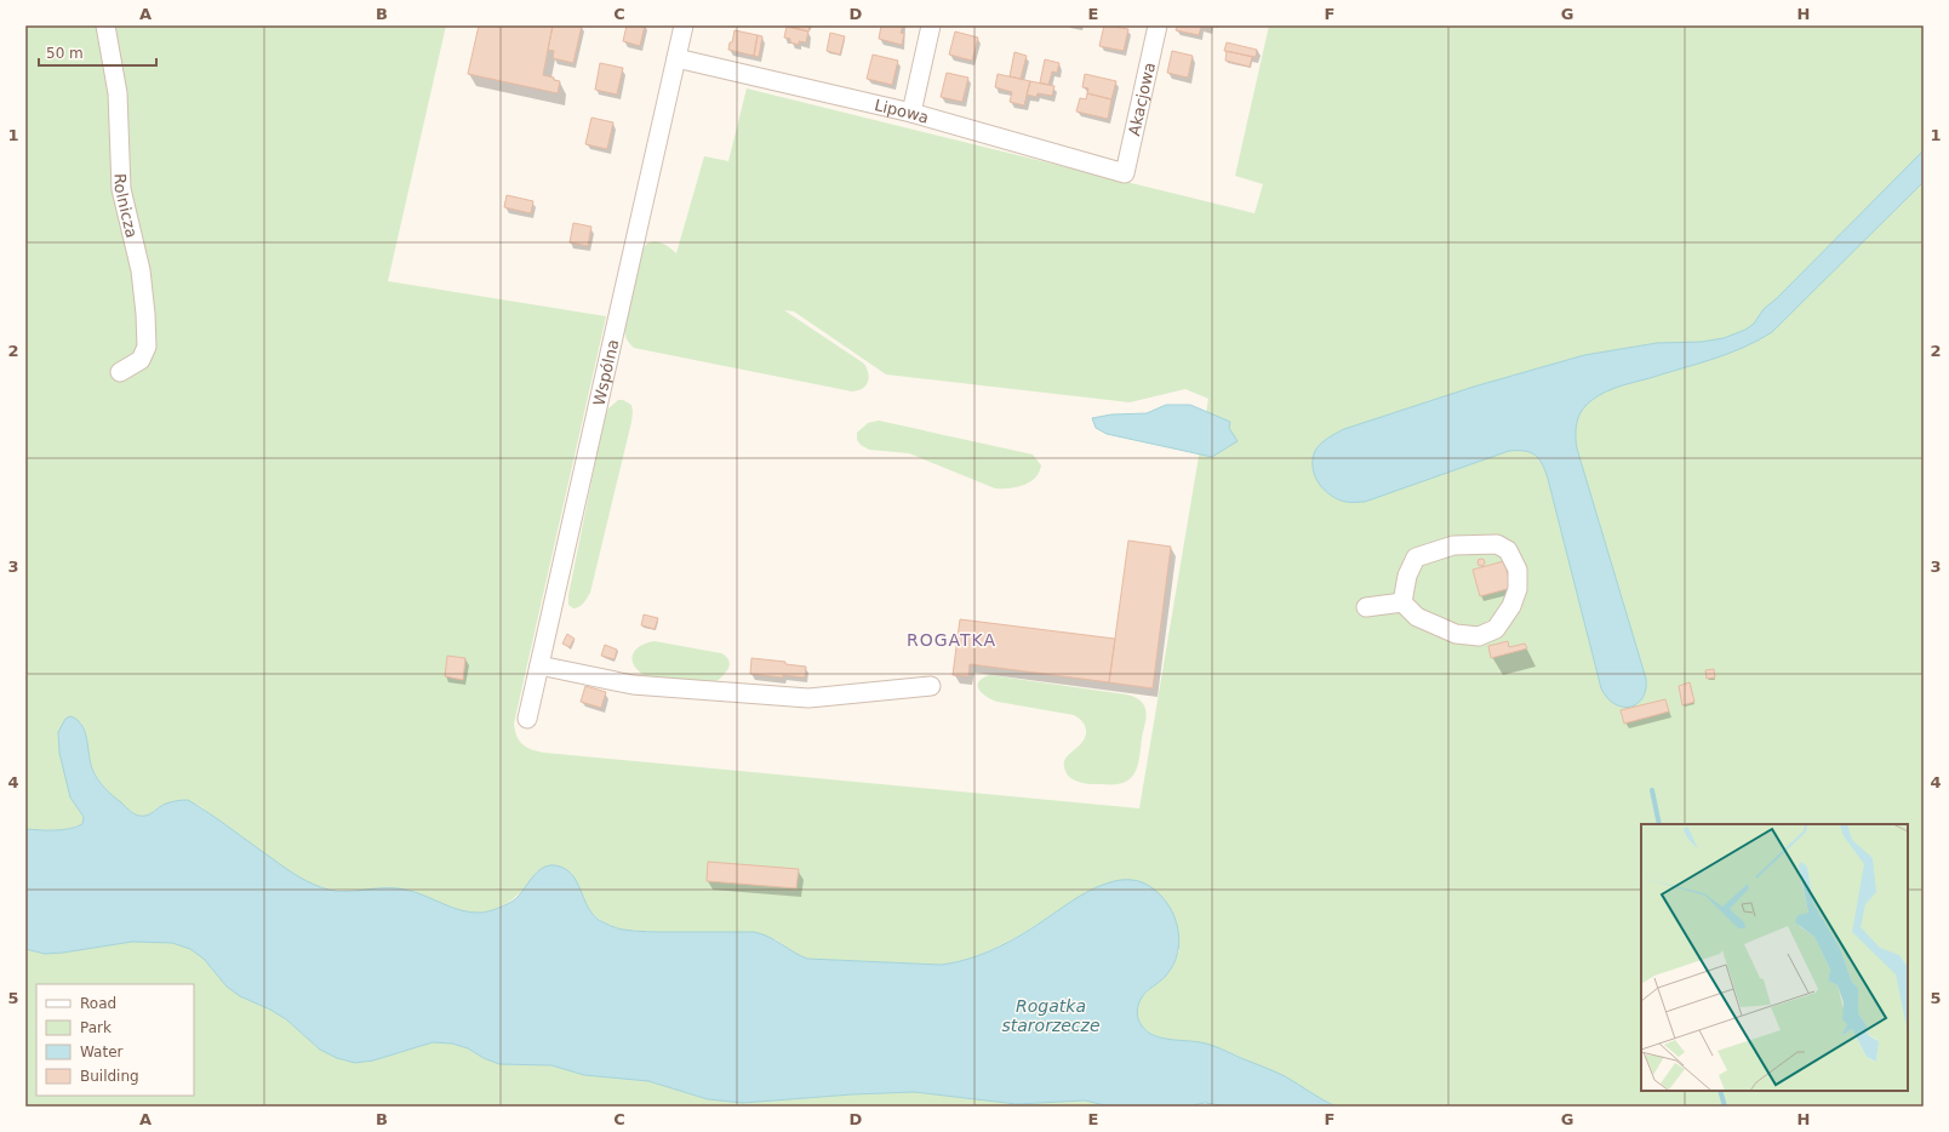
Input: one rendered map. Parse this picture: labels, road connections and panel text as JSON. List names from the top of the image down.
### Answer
{
  "streets": {
    "street": [
      "Akacjowa",
      "Lipowa",
      "Rolnicza",
      "Wspólna"
    ]
  },
  "crossings": [
    ["Akacjowa", "Lipowa"],
    ["Lipowa", "Wspólna"]
  ],
  "districts": ["ROGATKA"],
  "water": ["Rogatka starorzecze"],
  "legend": [
    "Road",
    "Park",
    "Water",
    "Building"
  ],
  "scale_bar": "50 m",
  "grid": {
    "columns": [
      "A",
      "B",
      "C",
      "D",
      "E",
      "F",
      "G",
      "H"
    ],
    "rows": [
      "1",
      "2",
      "3",
      "4",
      "5"
    ]
  }
}
